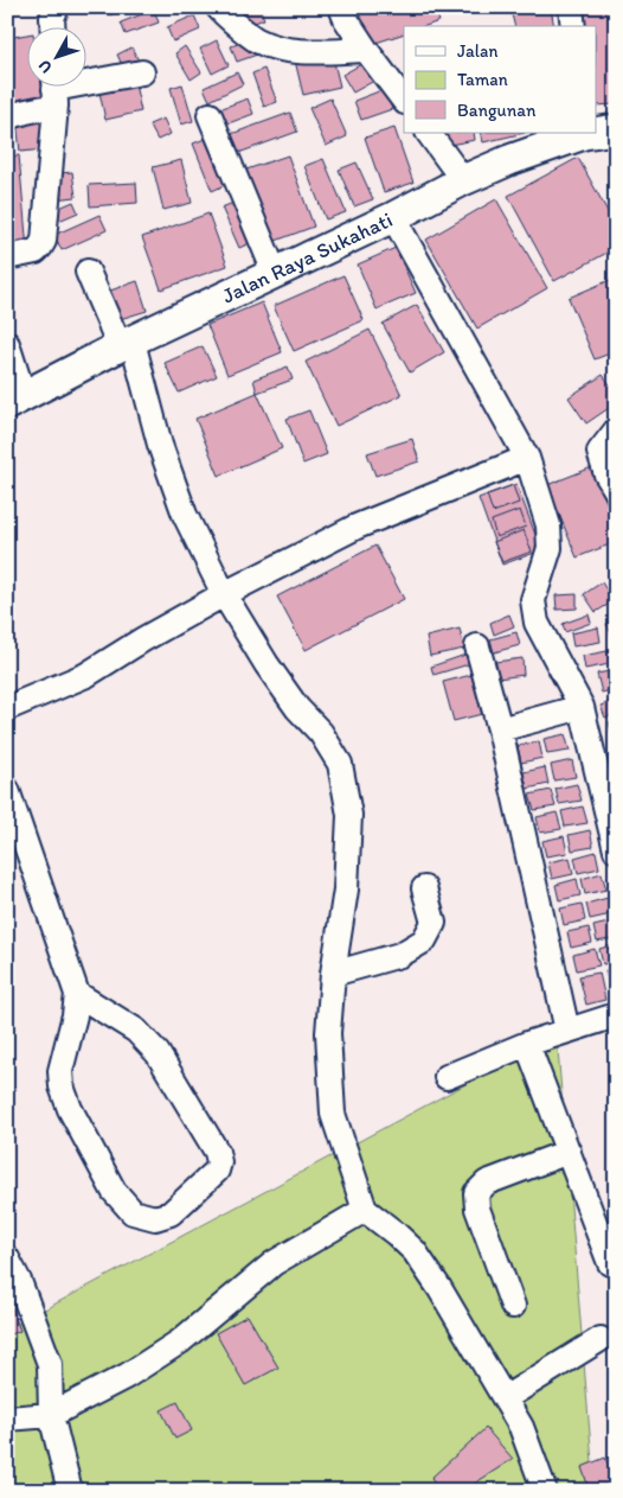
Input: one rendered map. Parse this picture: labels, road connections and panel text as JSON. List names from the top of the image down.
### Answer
{
  "streets": {
    "main road": ["Jalan Raya Sukahati"]
  },
  "legend": ["Jalan", "Taman", "Bangunan"],
  "north": "bottom left"
}
